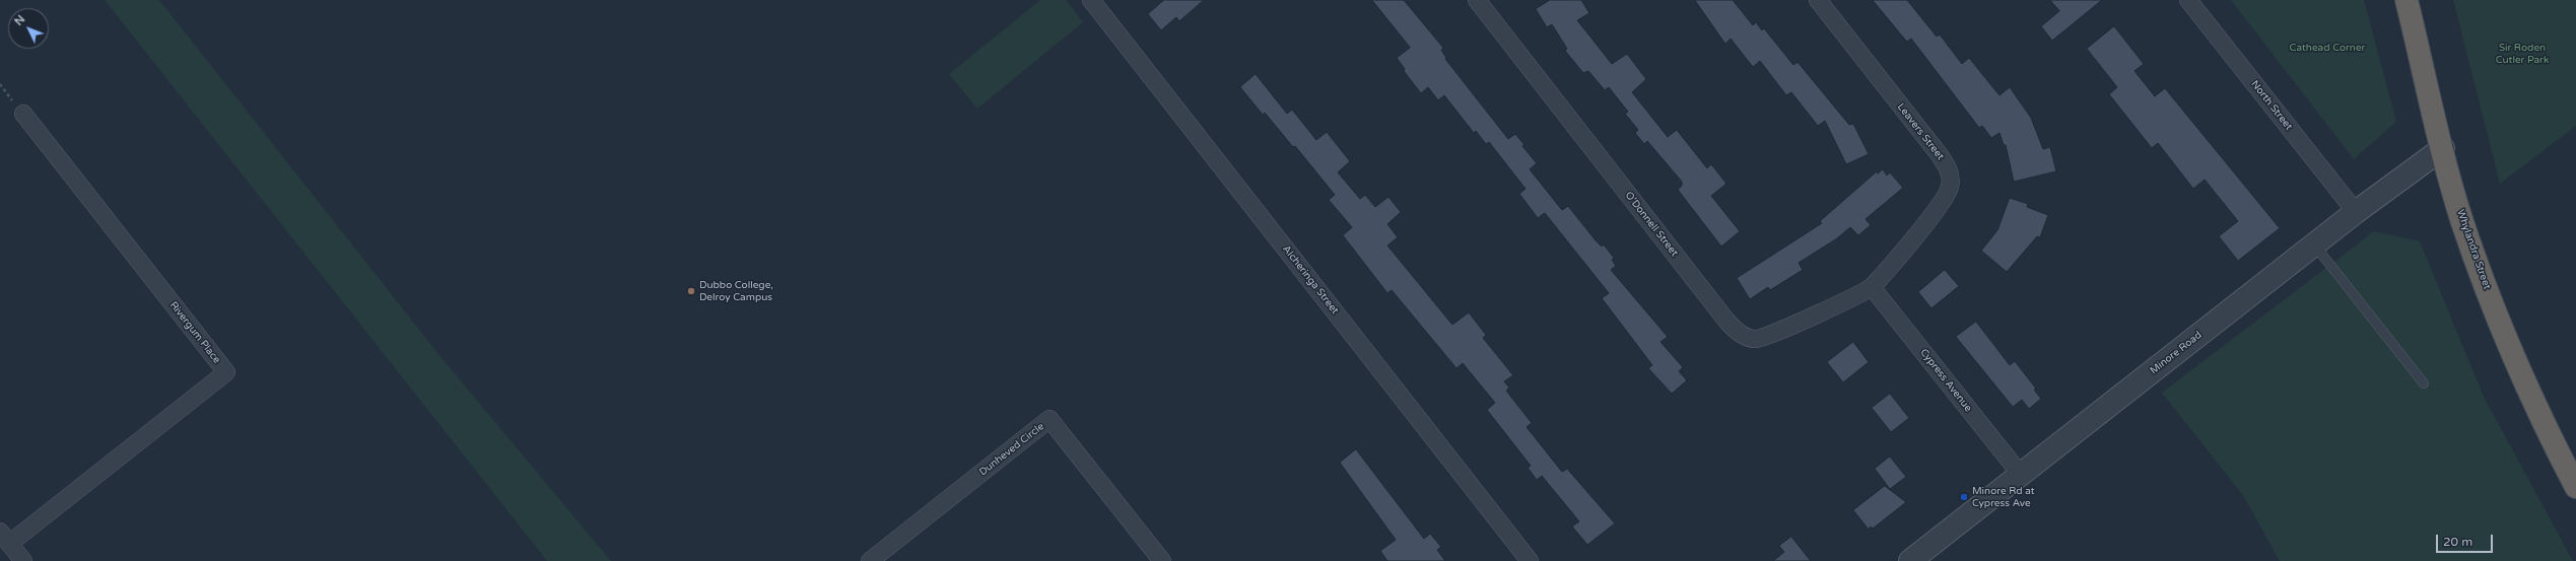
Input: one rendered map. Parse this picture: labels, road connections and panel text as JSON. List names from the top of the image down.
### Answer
{
  "streets": {
    "highway": ["Whylandra Street"],
    "street": [
      "North Street",
      "Leavers Street",
      "O'Donnell Street",
      "Alcheringa Street",
      "Rivergum Place",
      "Minore Road",
      "Cypress Avenue",
      "Dunheved Circle"
    ]
  },
  "crossings": [
    ["North Street", "Minore Road"],
    ["Leavers Street", "O'Donnell Street"],
    ["Leavers Street", "Cypress Avenue"],
    ["O'Donnell Street", "Cypress Avenue"],
    ["Whylandra Street", "Minore Road"],
    ["Minore Road", "Cypress Avenue"]
  ],
  "parks": ["Cathead Corner", "Sir Roden Cutler Park"],
  "places": ["Dubbo College, Delroy Campus", "Minore Rd at Cypress Ave"],
  "scale_bar": "20 m",
  "north": "top left"
}
